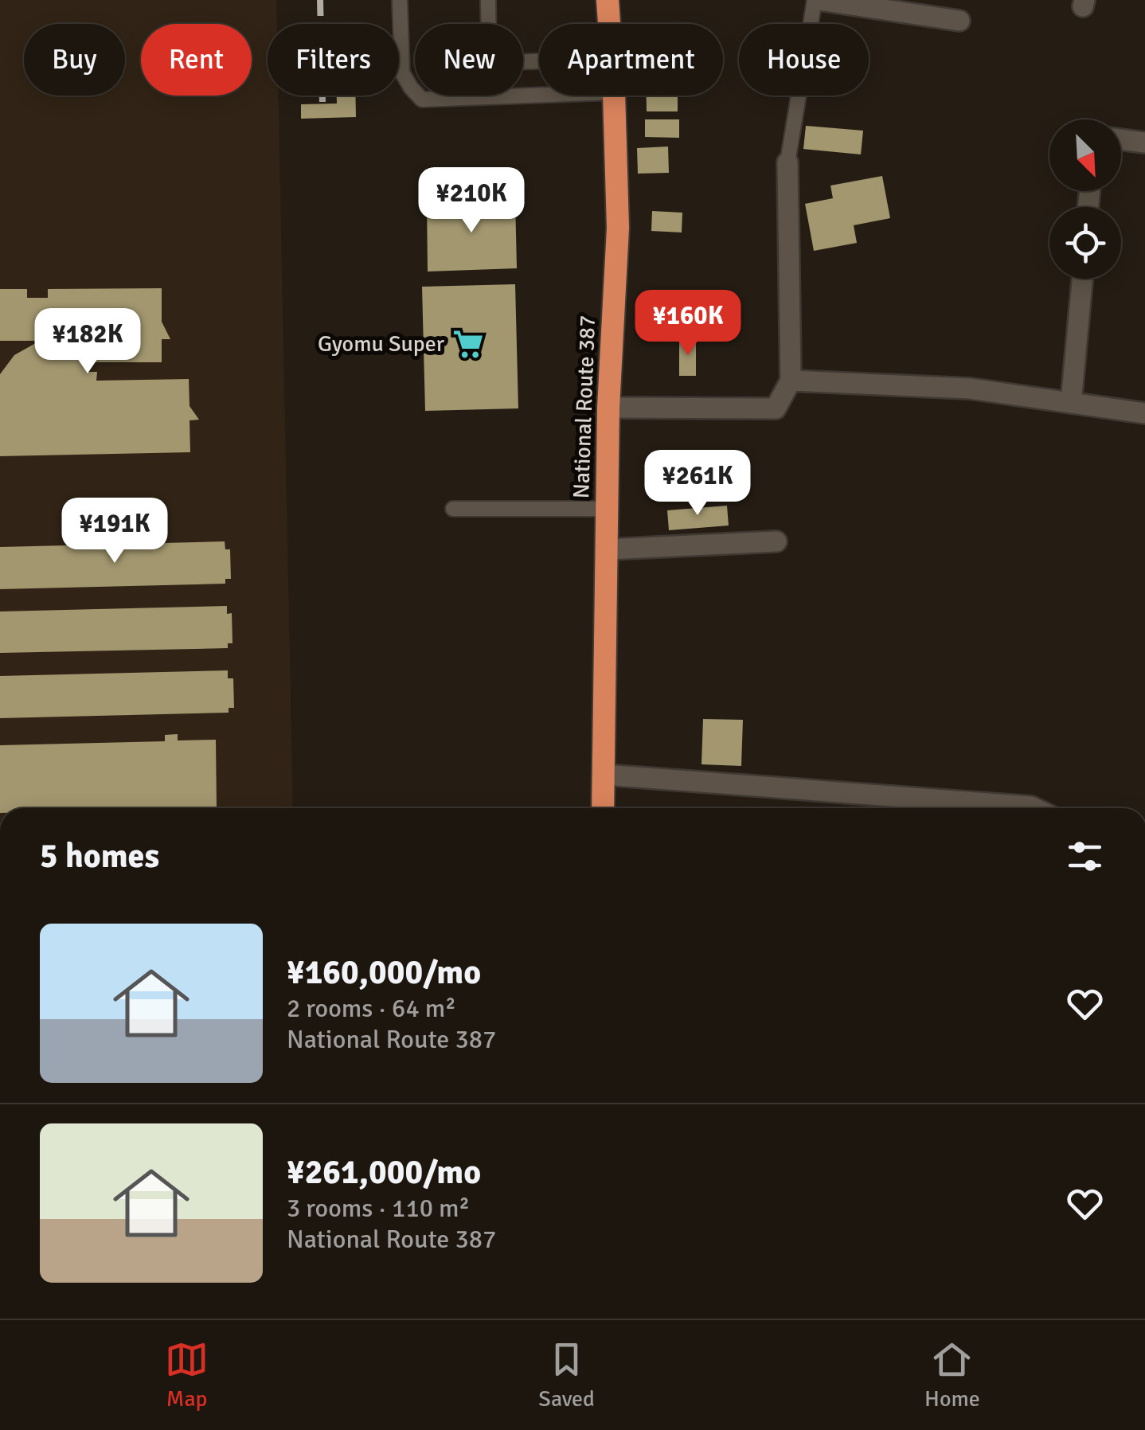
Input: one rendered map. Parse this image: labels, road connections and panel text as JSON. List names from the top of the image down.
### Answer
{
  "streets": {
    "highway": ["National Route 387"]
  },
  "places": {
    "supermarket": ["Gyomu Super"]
  },
  "north": "bottom right",
  "page": {
    "chip": [
      "Buy",
      "Rent",
      "Filters",
      "New",
      "Apartment",
      "House"
    ],
    "price": [
      "¥210K",
      "¥160K",
      "¥182K",
      "¥261K",
      "¥191K"
    ],
    "heading": "5 homes",
    "list": [
      {
        "name": "¥160,000/mo",
        "note": "2 rooms · 64 m² · National Route 387"
      },
      {
        "name": "¥261,000/mo",
        "note": "3 rooms · 110 m² · National Route 387"
      }
    ],
    "tabs": ["Map", "Saved", "Home"]
  }
}
